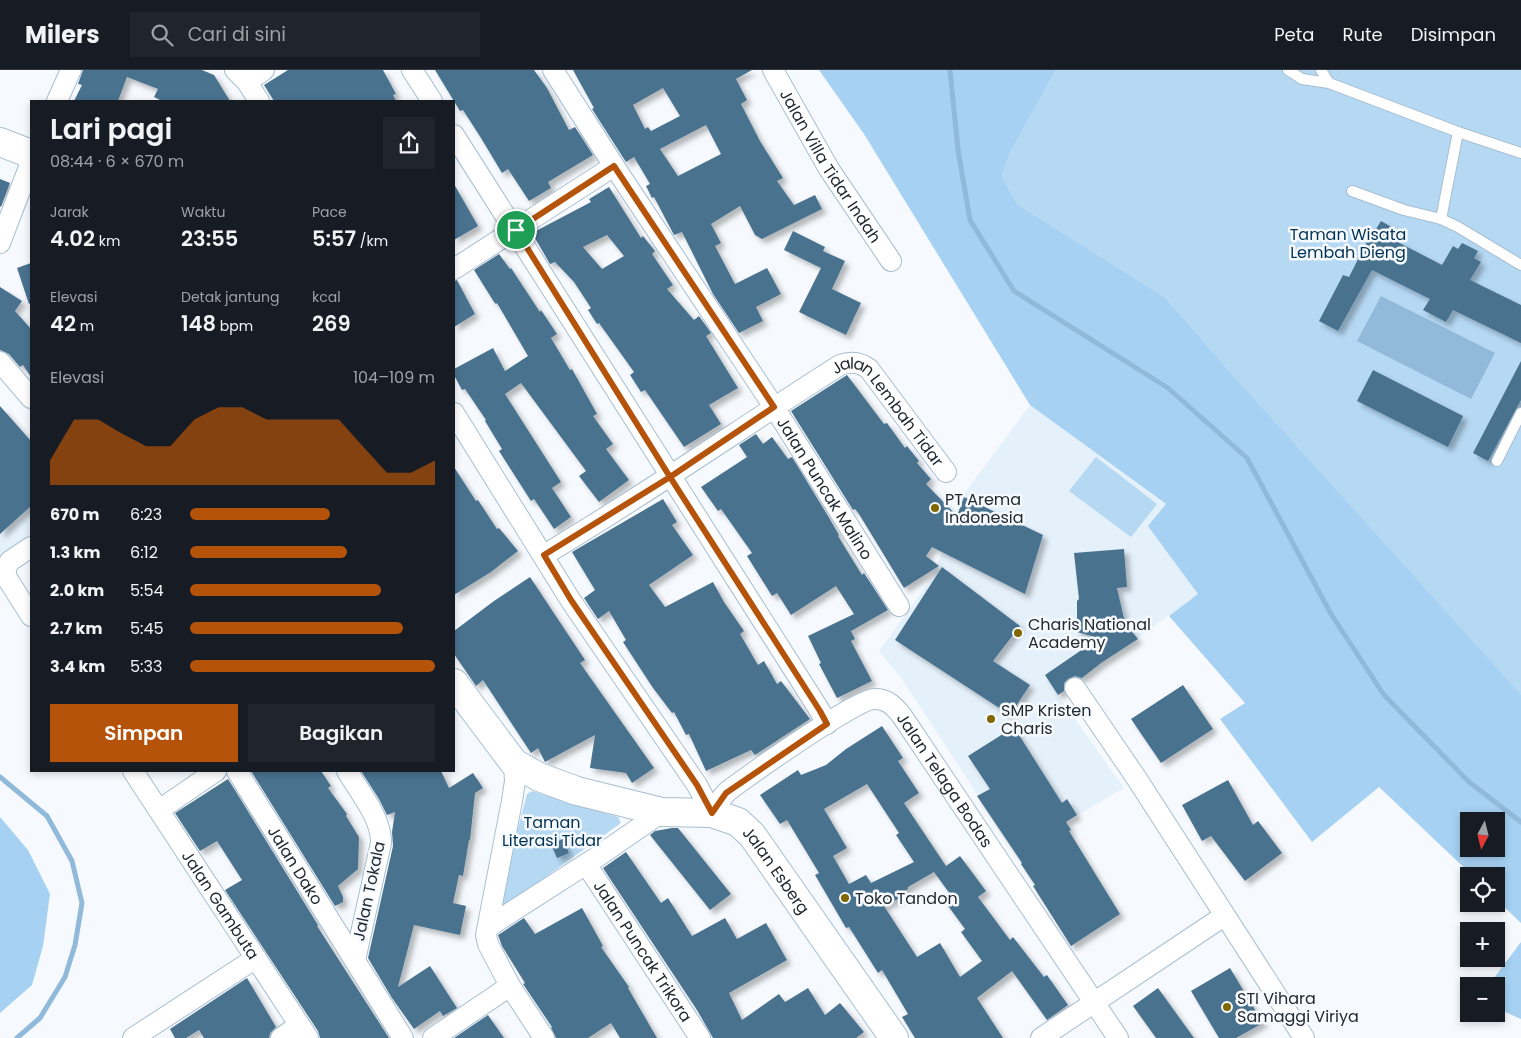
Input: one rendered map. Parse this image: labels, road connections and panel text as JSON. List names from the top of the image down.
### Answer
{
  "streets": {
    "main road": ["Jalan Esberg"],
    "street": [
      "Jalan Villa Tidar Indah",
      "Jalan Lembah Tidar",
      "Jalan Puncak Malino",
      "Jalan Telaga Bodas",
      "Jalan Dako",
      "Jalan Tokala",
      "Jalan Gambuta",
      "Jalan Puncak Trikora"
    ]
  },
  "crossings": [
    ["Jalan Lembah Tidar", "Jalan Puncak Malino"],
    ["Jalan Telaga Bodas", "Jalan Esberg"],
    ["Jalan Dako", "Jalan Tokala"]
  ],
  "parks": ["Taman Wisata Lembah Dieng", "Taman Literasi Tidar"],
  "places": [
    "PT Arema Indonesia",
    "Charis National Academy",
    "SMP Kristen Charis",
    "Toko Tandon",
    "STI Vihara Samaggi Viriya"
  ],
  "north": "bottom",
  "page": {
    "header": "Milers",
    "search": "Cari di sini",
    "nav": ["Peta", "Rute", "Disimpan"],
    "heading": ["Lari pagi", "08:44 · 6 × 670 m"],
    "stats": [
      ["Jarak", "4.02 km"],
      ["Waktu", "23:55"],
      ["Pace", "5:57 /km"],
      ["Elevasi", "42 m"],
      ["Detak jantung", "148 bpm"],
      ["kcal", "269"]
    ],
    "chart": ["Elevasi", "104–109 m"],
    "list": [
      {
        "name": "670 m",
        "note": "6:23"
      },
      {
        "name": "1.3 km",
        "note": "6:12"
      },
      {
        "name": "2.0 km",
        "note": "5:54"
      },
      {
        "name": "2.7 km",
        "note": "5:45"
      },
      {
        "name": "3.4 km",
        "note": "5:33"
      }
    ],
    "buttons": ["Simpan", "Bagikan"],
    "map_buttons": ["+", "−"]
  }
}
